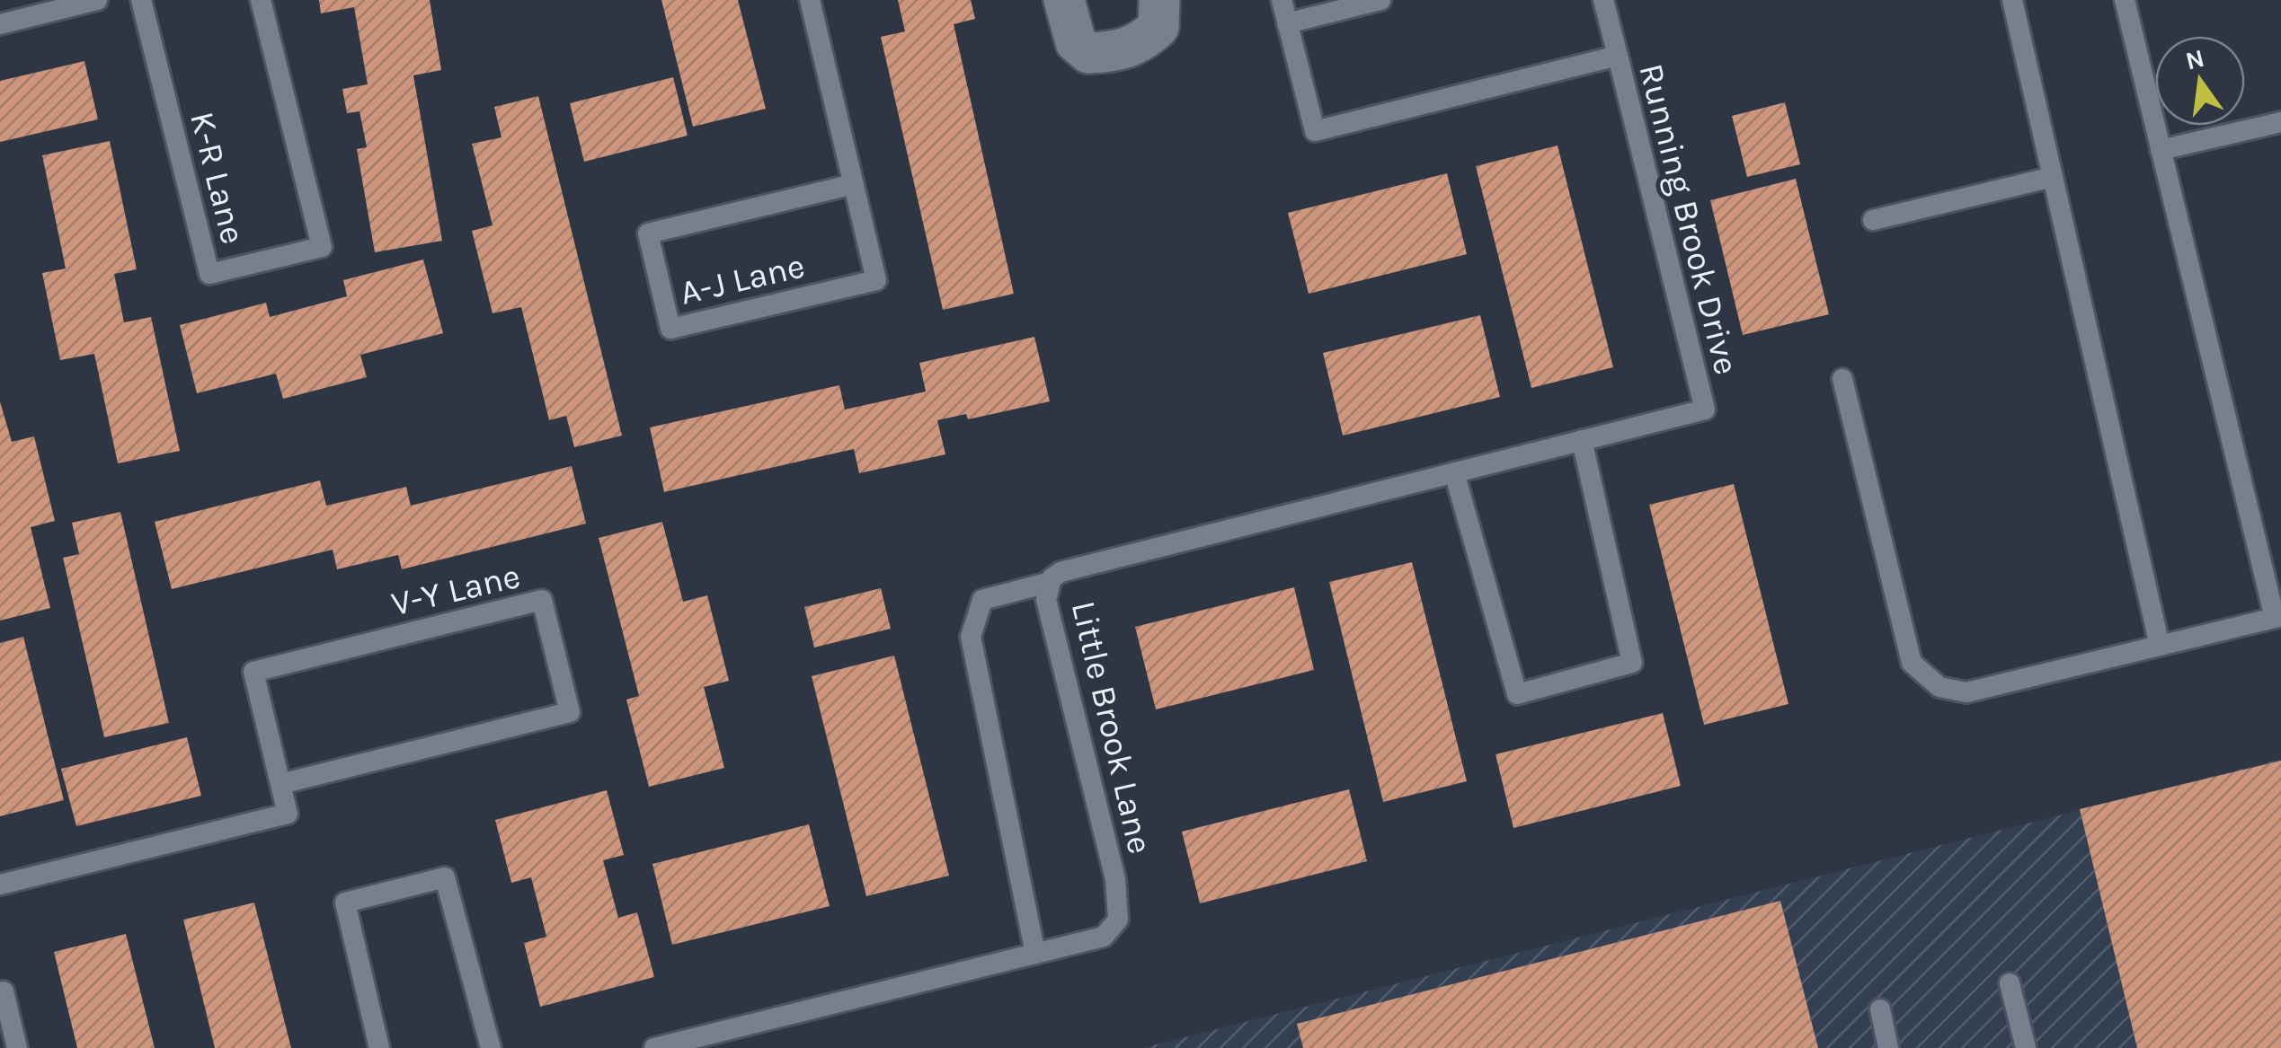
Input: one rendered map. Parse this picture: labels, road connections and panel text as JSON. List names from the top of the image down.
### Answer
{
  "streets": {
    "lane": [
      "K-R Lane",
      "Running Brook Drive",
      "A-J Lane",
      "V-Y Lane",
      "Little Brook Lane"
    ]
  },
  "crossings": [
    ["Running Brook Drive", "Little Brook Lane"]
  ],
  "north": "top"
}
